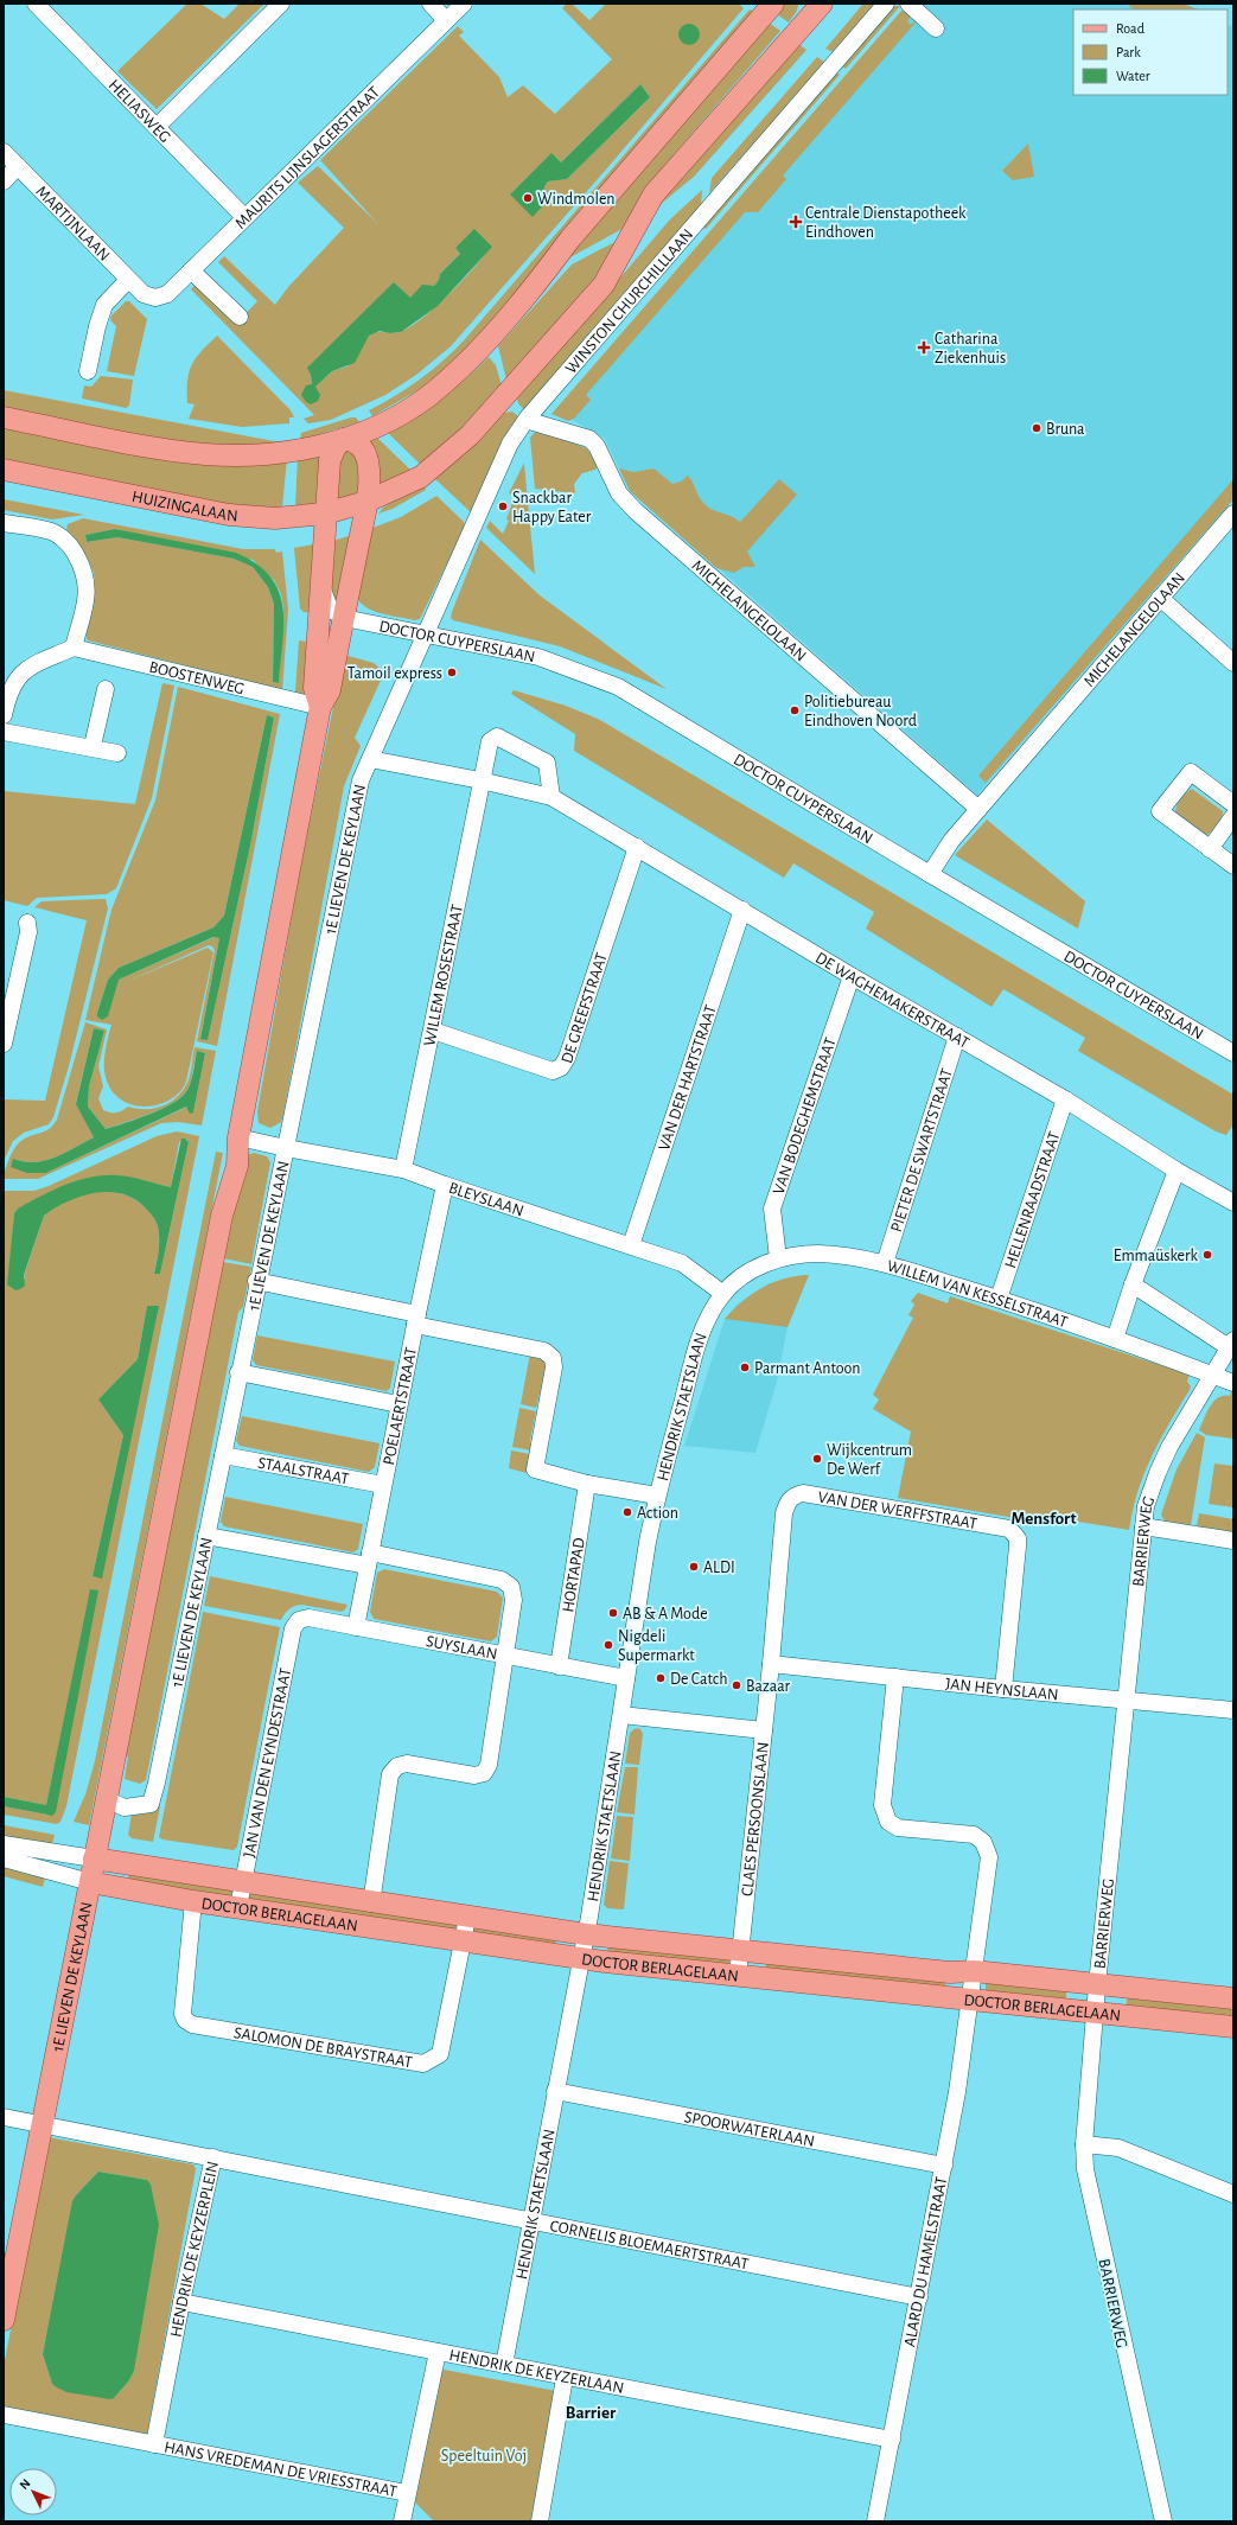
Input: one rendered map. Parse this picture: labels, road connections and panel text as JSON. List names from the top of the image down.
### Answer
{
  "streets": {
    "main road": [
      "WINSTON CHURCHILLLAAN",
      "HUIZINGALAAN",
      "1E LIEVEN DE KEYLAAN",
      "DOCTOR BERLAGELAAN"
    ],
    "street": [
      "HELIASWEG",
      "MAURITS LIJNSLAGERSTRAAT",
      "MARTIJNLAAN",
      "MICHELANGELOLAAN",
      "DOCTOR CUYPERSLAAN",
      "BOOSTENWEG",
      "WILLEM ROSESTRAAT",
      "DE WAGHEMAKERSTRAAT",
      "DE GREEFSTRAAT",
      "VAN DER HARTSTRAAT",
      "VAN BODEGHEMSTRAAT",
      "PIETER DE SWARTSTRAAT",
      "BLEYSLAAN",
      "HELLENRAADSTRAAT",
      "WILLEM VAN KESSELSTRAAT",
      "POELAERTSTRAAT",
      "HENDRIK STAETSLAAN",
      "STAALSTRAAT",
      "VAN DER WERFFSTRAAT",
      "BARRIERWEG",
      "HORTAPAD",
      "SUYSLAAN",
      "JAN HEYNSLAAN",
      "JAN VAN DEN EYNDESTRAAT",
      "CLAES PERSOONSLAAN",
      "SALOMON DE BRAYSTRAAT",
      "SPOORWATERLAAN",
      "CORNELIS BLOEMAERTSTRAAT",
      "HENDRIK DE KEYZERPLEIN",
      "ALARD DU HAMELSTRAAT",
      "HENDRIK DE KEYZERLAAN",
      "HANS VREDEMAN DE VRIESSTRAAT"
    ]
  },
  "crossings": [
    ["HELIASWEG", "MAURITS LIJNSLAGERSTRAAT"],
    ["MAURITS LIJNSLAGERSTRAAT", "MARTIJNLAAN"],
    ["WINSTON CHURCHILLLAAN", "HUIZINGALAAN"],
    ["WINSTON CHURCHILLLAAN", "MICHELANGELOLAAN"],
    ["WINSTON CHURCHILLLAAN", "DOCTOR CUYPERSLAAN"],
    ["WINSTON CHURCHILLLAAN", "1E LIEVEN DE KEYLAAN"],
    ["HUIZINGALAAN", "1E LIEVEN DE KEYLAAN"],
    ["MICHELANGELOLAAN", "DOCTOR CUYPERSLAAN"],
    ["DOCTOR CUYPERSLAAN", "1E LIEVEN DE KEYLAAN"],
    ["BOOSTENWEG", "1E LIEVEN DE KEYLAAN"],
    ["1E LIEVEN DE KEYLAAN", "DE WAGHEMAKERSTRAAT"],
    ["1E LIEVEN DE KEYLAAN", "BLEYSLAAN"],
    ["1E LIEVEN DE KEYLAAN", "STAALSTRAAT"],
    ["1E LIEVEN DE KEYLAAN", "DOCTOR BERLAGELAAN"],
    ["1E LIEVEN DE KEYLAAN", "HENDRIK DE KEYZERPLEIN"],
    ["WILLEM ROSESTRAAT", "DE WAGHEMAKERSTRAAT"],
    ["WILLEM ROSESTRAAT", "DE GREEFSTRAAT"],
    ["WILLEM ROSESTRAAT", "BLEYSLAAN"],
    ["DE WAGHEMAKERSTRAAT", "DE GREEFSTRAAT"],
    ["DE WAGHEMAKERSTRAAT", "VAN DER HARTSTRAAT"],
    ["DE WAGHEMAKERSTRAAT", "VAN BODEGHEMSTRAAT"],
    ["DE WAGHEMAKERSTRAAT", "PIETER DE SWARTSTRAAT"],
    ["DE WAGHEMAKERSTRAAT", "HELLENRAADSTRAAT"],
    ["VAN DER HARTSTRAAT", "BLEYSLAAN"],
    ["VAN BODEGHEMSTRAAT", "WILLEM VAN KESSELSTRAAT"],
    ["PIETER DE SWARTSTRAAT", "WILLEM VAN KESSELSTRAAT"],
    ["BLEYSLAAN", "WILLEM VAN KESSELSTRAAT"],
    ["BLEYSLAAN", "POELAERTSTRAAT"],
    ["BLEYSLAAN", "HENDRIK STAETSLAAN"],
    ["HELLENRAADSTRAAT", "WILLEM VAN KESSELSTRAAT"],
    ["WILLEM VAN KESSELSTRAAT", "HENDRIK STAETSLAAN"],
    ["WILLEM VAN KESSELSTRAAT", "BARRIERWEG"],
    ["POELAERTSTRAAT", "STAALSTRAAT"],
    ["POELAERTSTRAAT", "SUYSLAAN"],
    ["HENDRIK STAETSLAAN", "SUYSLAAN"],
    ["HENDRIK STAETSLAAN", "DOCTOR BERLAGELAAN"],
    ["HENDRIK STAETSLAAN", "SPOORWATERLAAN"],
    ["HENDRIK STAETSLAAN", "CORNELIS BLOEMAERTSTRAAT"],
    ["HENDRIK STAETSLAAN", "HENDRIK DE KEYZERLAAN"],
    ["VAN DER WERFFSTRAAT", "JAN HEYNSLAAN"],
    ["VAN DER WERFFSTRAAT", "CLAES PERSOONSLAAN"],
    ["BARRIERWEG", "JAN HEYNSLAAN"],
    ["BARRIERWEG", "DOCTOR BERLAGELAAN"],
    ["HORTAPAD", "SUYSLAAN"],
    ["SUYSLAAN", "JAN VAN DEN EYNDESTRAAT"],
    ["JAN HEYNSLAAN", "CLAES PERSOONSLAAN"],
    ["JAN HEYNSLAAN", "ALARD DU HAMELSTRAAT"],
    ["JAN VAN DEN EYNDESTRAAT", "DOCTOR BERLAGELAAN"],
    ["CLAES PERSOONSLAAN", "DOCTOR BERLAGELAAN"],
    ["DOCTOR BERLAGELAAN", "SALOMON DE BRAYSTRAAT"],
    ["DOCTOR BERLAGELAAN", "ALARD DU HAMELSTRAAT"],
    ["SPOORWATERLAAN", "ALARD DU HAMELSTRAAT"],
    ["CORNELIS BLOEMAERTSTRAAT", "HENDRIK DE KEYZERPLEIN"],
    ["CORNELIS BLOEMAERTSTRAAT", "ALARD DU HAMELSTRAAT"],
    ["HENDRIK DE KEYZERPLEIN", "HENDRIK DE KEYZERLAAN"],
    ["HENDRIK DE KEYZERPLEIN", "HANS VREDEMAN DE VRIESSTRAAT"],
    ["ALARD DU HAMELSTRAAT", "HENDRIK DE KEYZERLAAN"]
  ],
  "districts": ["Mensfort", "Barrier"],
  "parks": ["Speeltuin Voj"],
  "places": {
    "other": [
      "Windmolen",
      "Bruna",
      "Snackbar Happy Eater",
      "Tamoil express",
      "Politiebureau Eindhoven Noord",
      "Emmaüskerk",
      "Parmant Antoon",
      "Wijkcentrum De Werf",
      "Action",
      "ALDI",
      "AB & A Mode",
      "Nigdeli Supermarkt",
      "De Catch",
      "Bazaar"
    ],
    "health": ["Centrale Dienstapotheek Eindhoven", "Catharina Ziekenhuis"]
  },
  "legend": ["Road", "Park", "Water"],
  "north": "top left"
}
